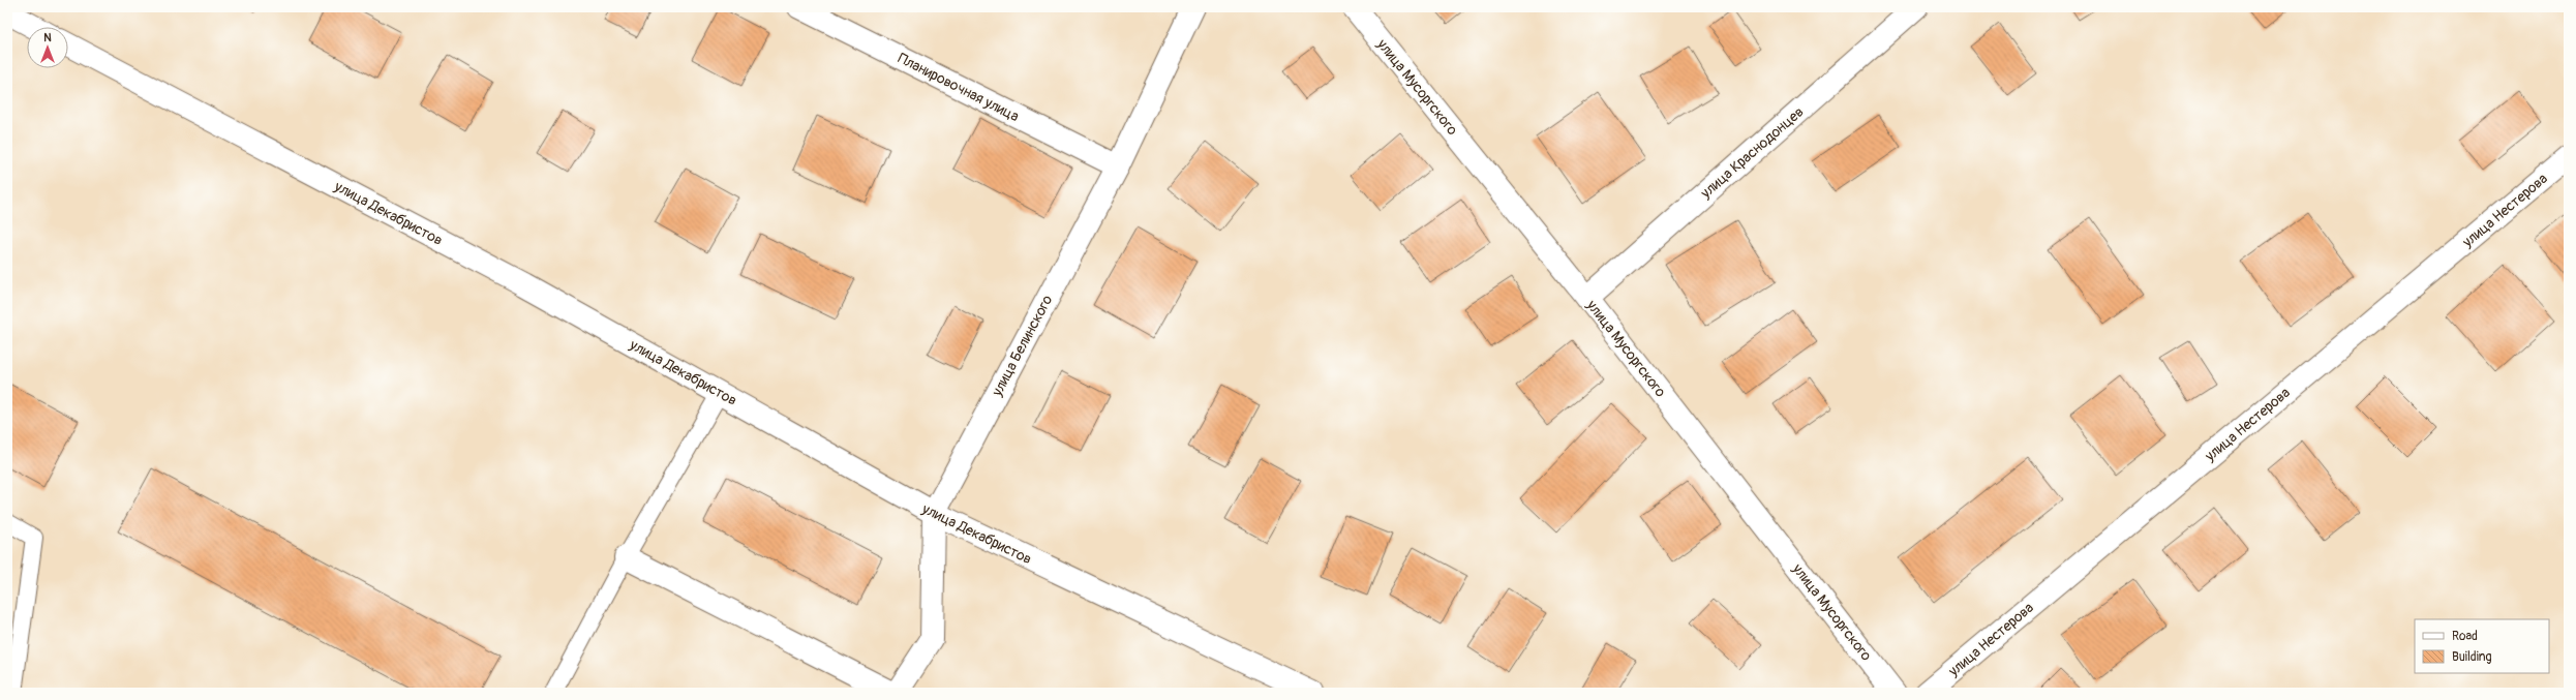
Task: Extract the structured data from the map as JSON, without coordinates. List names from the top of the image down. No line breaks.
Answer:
{"streets":{"street":["Планировочная улица","улица Мусоргского","улица Краснодонцев","улица Нестерова","улица Декабристов","улица Белинского"]},"crossings":[["Планировочная улица","улица Белинского"],["улица Мусоргского","улица Краснодонцев"],["улица Декабристов","улица Белинского"]],"legend":["Road","Building"],"north":"top"}
